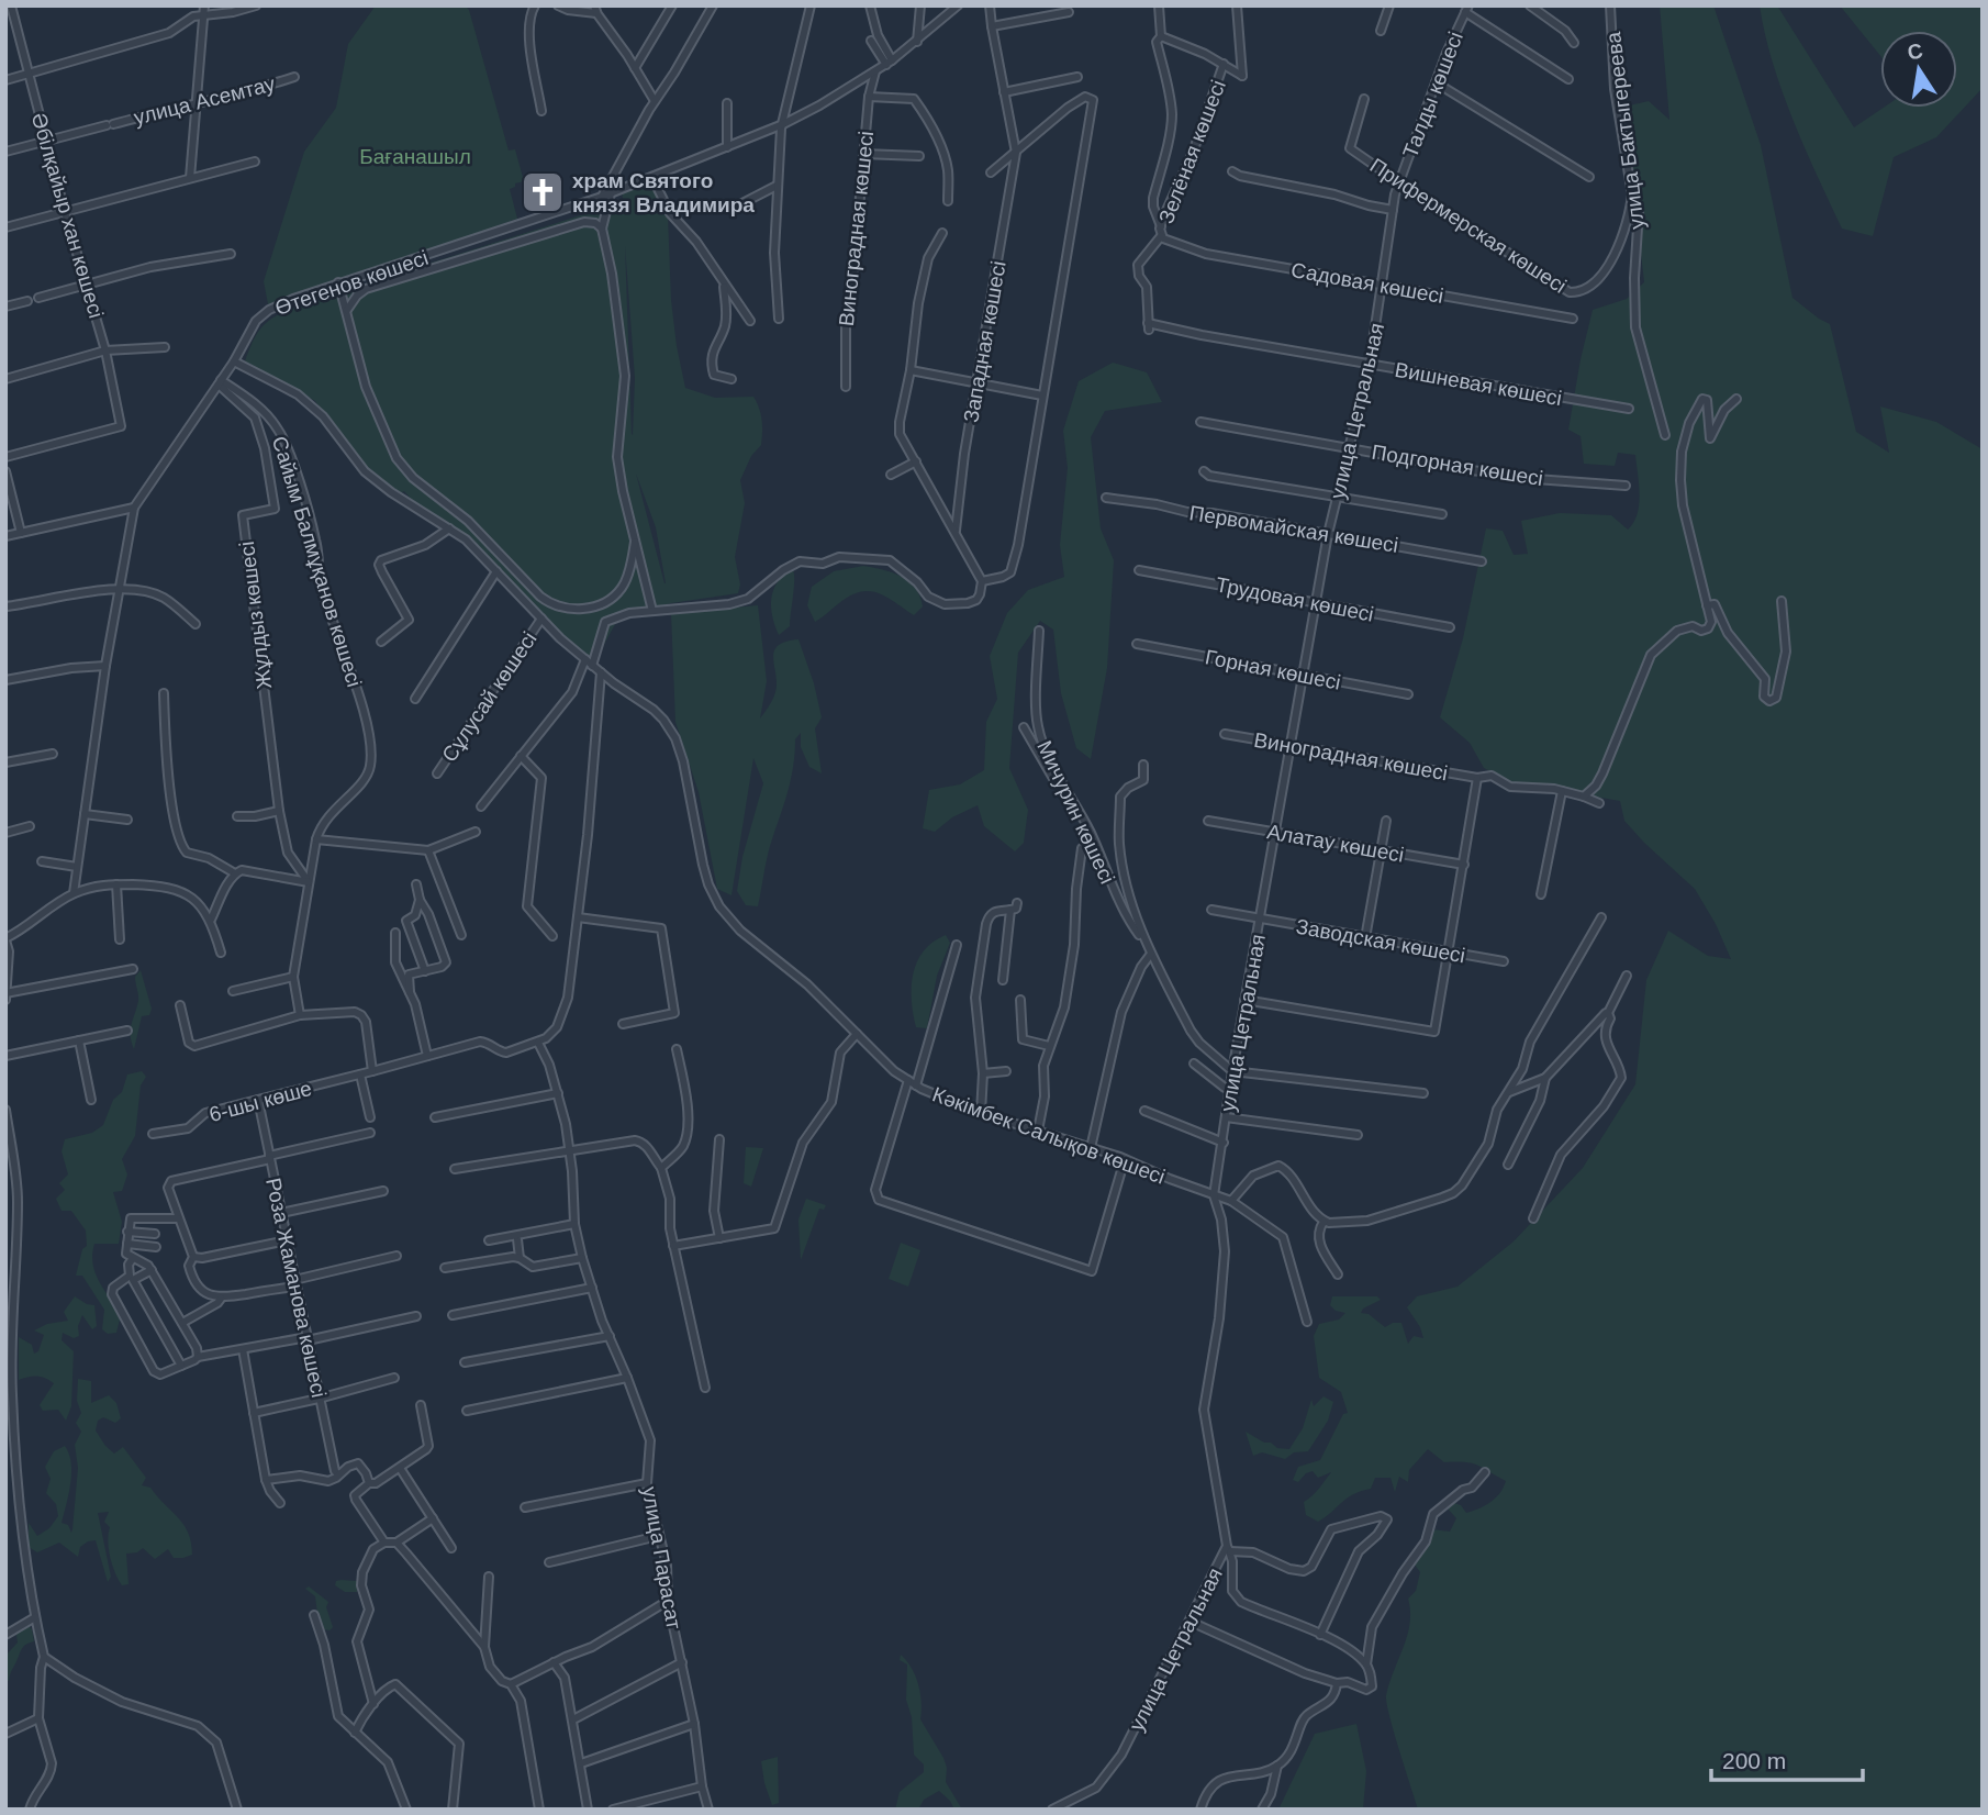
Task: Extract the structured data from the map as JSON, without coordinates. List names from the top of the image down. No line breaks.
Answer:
{"streets":{"street":["Талды көшесі","улица Асемтау","улица Бактыгереева","Зелёная көшесі","Әбілқайыр хан көшесі","Прифермерская көшесі","Виноградная көшесі","Өтегенов көшесі","Садовая көшесі","Западная көшесі","Вишневая көшесі","улица Цетральная","Подгорная көшесі","Первомайская көшесі","Сайым Балмұқанов көшесі","Трудовая көшесі","Жұлдыз көшесі","Горная көшесі","Сұлусай көшесі","Мичурин көшесі","Алатау көшесі","Заводская көшесі","6-шы көше","Кәкімбек Салықов көшесі","Роза Жаманова көшесі","улица Парасат"]},"crossings":[["Талды көшесі","Прифермерская көшесі"],["Талды көшесі","улица Цетральная"],["улица Асемтау","Әбілқайыр хан көшесі"],["улица Бактыгереева","Прифермерская көшесі"],["Зелёная көшесі","Садовая көшесі"],["Зелёная көшесі","Вишневая көшесі"],["Прифермерская көшесі","улица Цетральная"],["Виноградная көшесі","Өтегенов көшесі"],["Виноградная көшесі","улица Цетральная"],["Өтегенов көшесі","Сайым Балмұқанов көшесі"],["Өтегенов көшесі","Жұлдыз көшесі"],["Өтегенов көшесі","Кәкімбек Салықов көшесі"],["Садовая көшесі","Вишневая көшесі"],["Садовая көшесі","улица Цетральная"],["Вишневая көшесі","улица Цетральная"],["улица Цетральная","Подгорная көшесі"],["улица Цетральная","Первомайская көшесі"],["улица Цетральная","Трудовая көшесі"],["улица Цетральная","Горная көшесі"],["улица Цетральная","Алатау көшесі"],["улица Цетральная","Заводская көшесі"],["улица Цетральная","Кәкімбек Салықов көшесі"],["Сайым Балмұқанов көшесі","Жұлдыз көшесі"],["Сұлусай көшесі","Кәкімбек Салықов көшесі"],["6-шы көше","Роза Жаманова көшесі"],["6-шы көше","улица Парасат"]],"parks":["Бағанашыл"],"places":{"church":["храм Святого князя Владимира"]},"scale_bar":"200 m","north":"top"}
